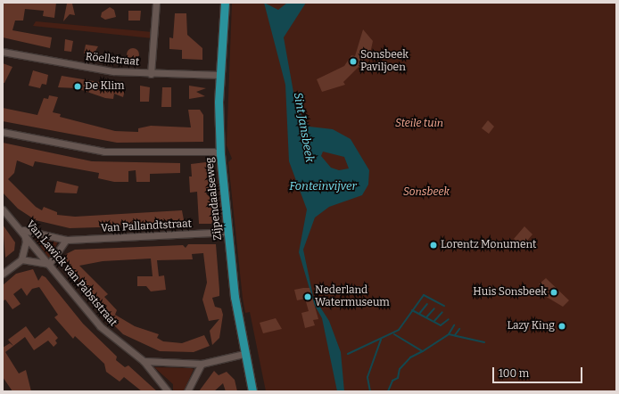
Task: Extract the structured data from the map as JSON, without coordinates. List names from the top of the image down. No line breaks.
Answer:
{"streets":{"main road":["Zijpendaalseweg"],"street":["Röellstraat","Van Pallandtstraat","Van Lawick van Pabststraat"]},"crossings":[["Röellstraat","Zijpendaalseweg"],["Zijpendaalseweg","Van Pallandtstraat"],["Van Pallandtstraat","Van Lawick van Pabststraat"]],"water":["Sint Jansbeek","Fonteinvijver"],"parks":["Steile tuin","Sonsbeek"],"places":["Sonsbeek Paviljoen","De Klim","Lorentz Monument","Huis Sonsbeek","Nederland Watermuseum","Lazy King"],"scale_bar":"100 m"}
